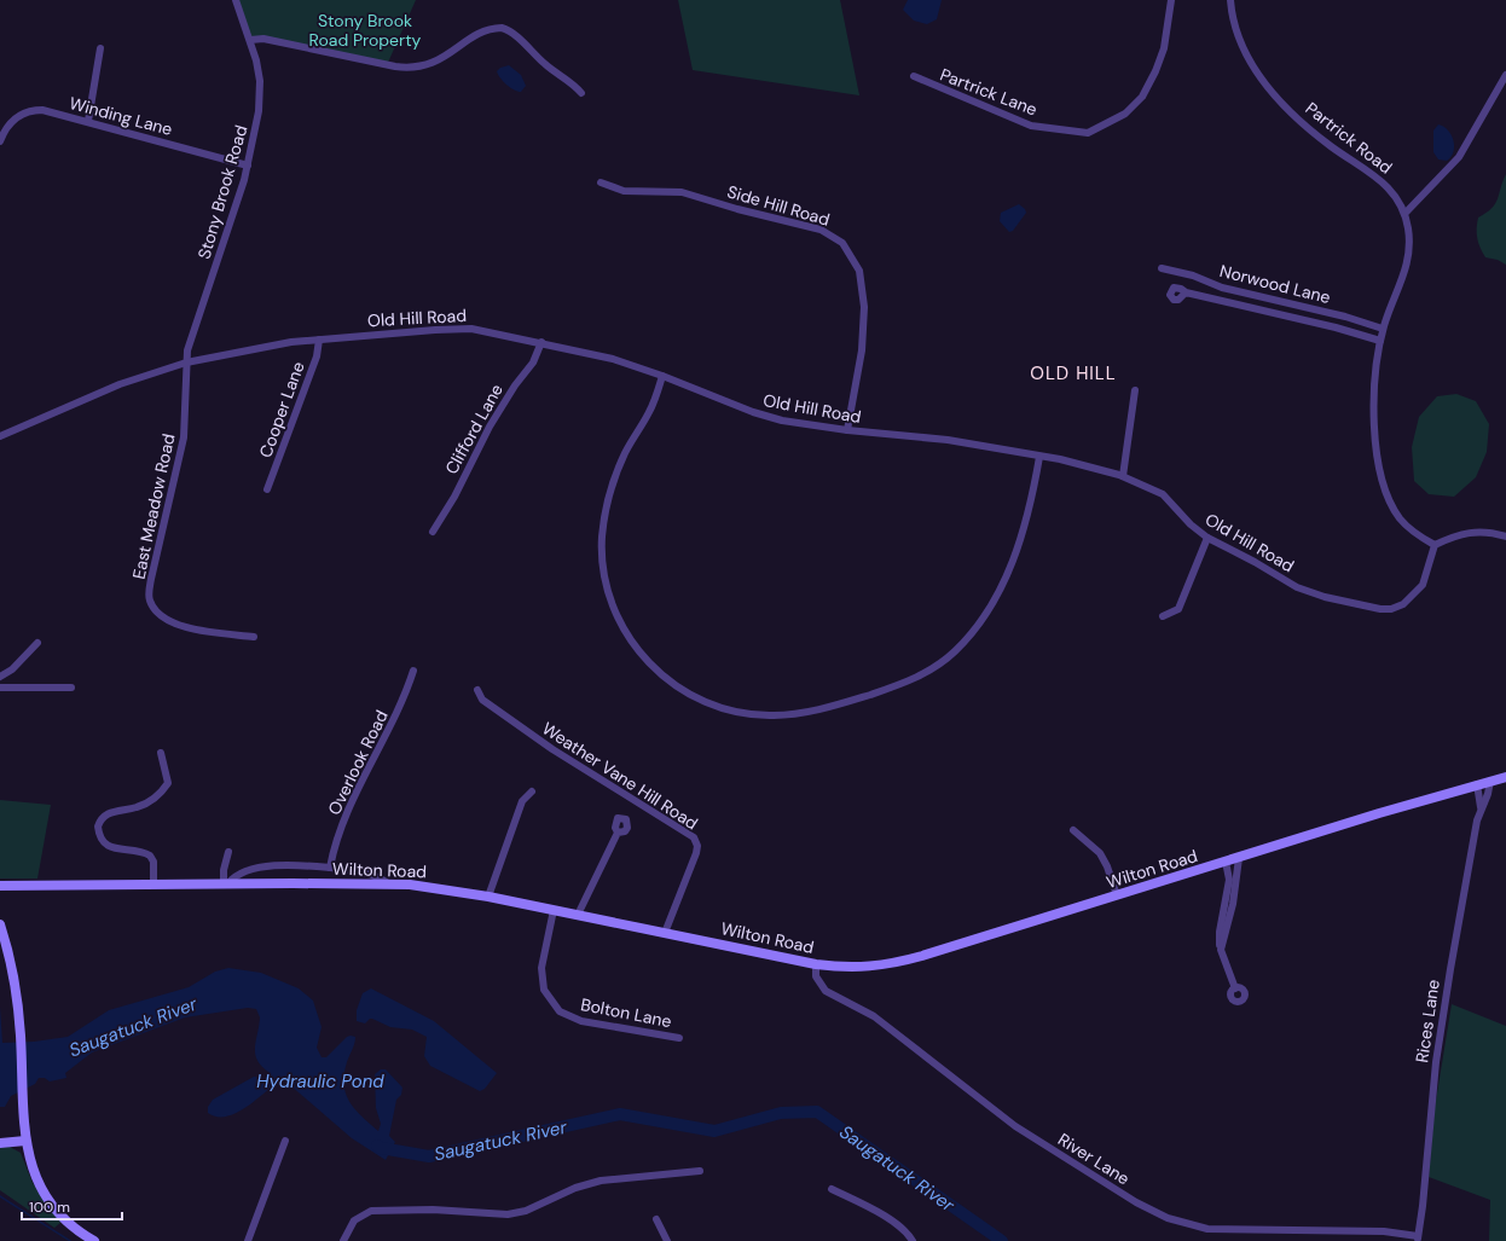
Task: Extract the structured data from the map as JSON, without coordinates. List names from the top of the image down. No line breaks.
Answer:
{"streets":{"main road":["Wilton Road"],"street":["Partrick Lane","Winding Lane","Partrick Road","Stony Brook Road","Side Hill Road","Norwood Lane","Old Hill Road","Cooper Lane","Clifford Lane","East Meadow Road","Overlook Road","Weather Vane Hill Road","Bolton Lane","Rices Lane","River Lane"]},"crossings":[["Winding Lane","Stony Brook Road"],["Partrick Road","Norwood Lane"],["Partrick Road","Old Hill Road"],["Stony Brook Road","Old Hill Road"],["Stony Brook Road","East Meadow Road"],["Side Hill Road","Old Hill Road"],["Old Hill Road","Cooper Lane"],["Old Hill Road","Clifford Lane"],["Old Hill Road","East Meadow Road"],["Weather Vane Hill Road","Wilton Road"],["Wilton Road","Bolton Lane"],["Wilton Road","Rices Lane"],["Wilton Road","River Lane"],["Rices Lane","River Lane"]],"districts":["OLD HILL"],"water":["Saugatuck River","Hydraulic Pond"],"parks":["Stony Brook Road Property"],"scale_bar":"100 m"}
